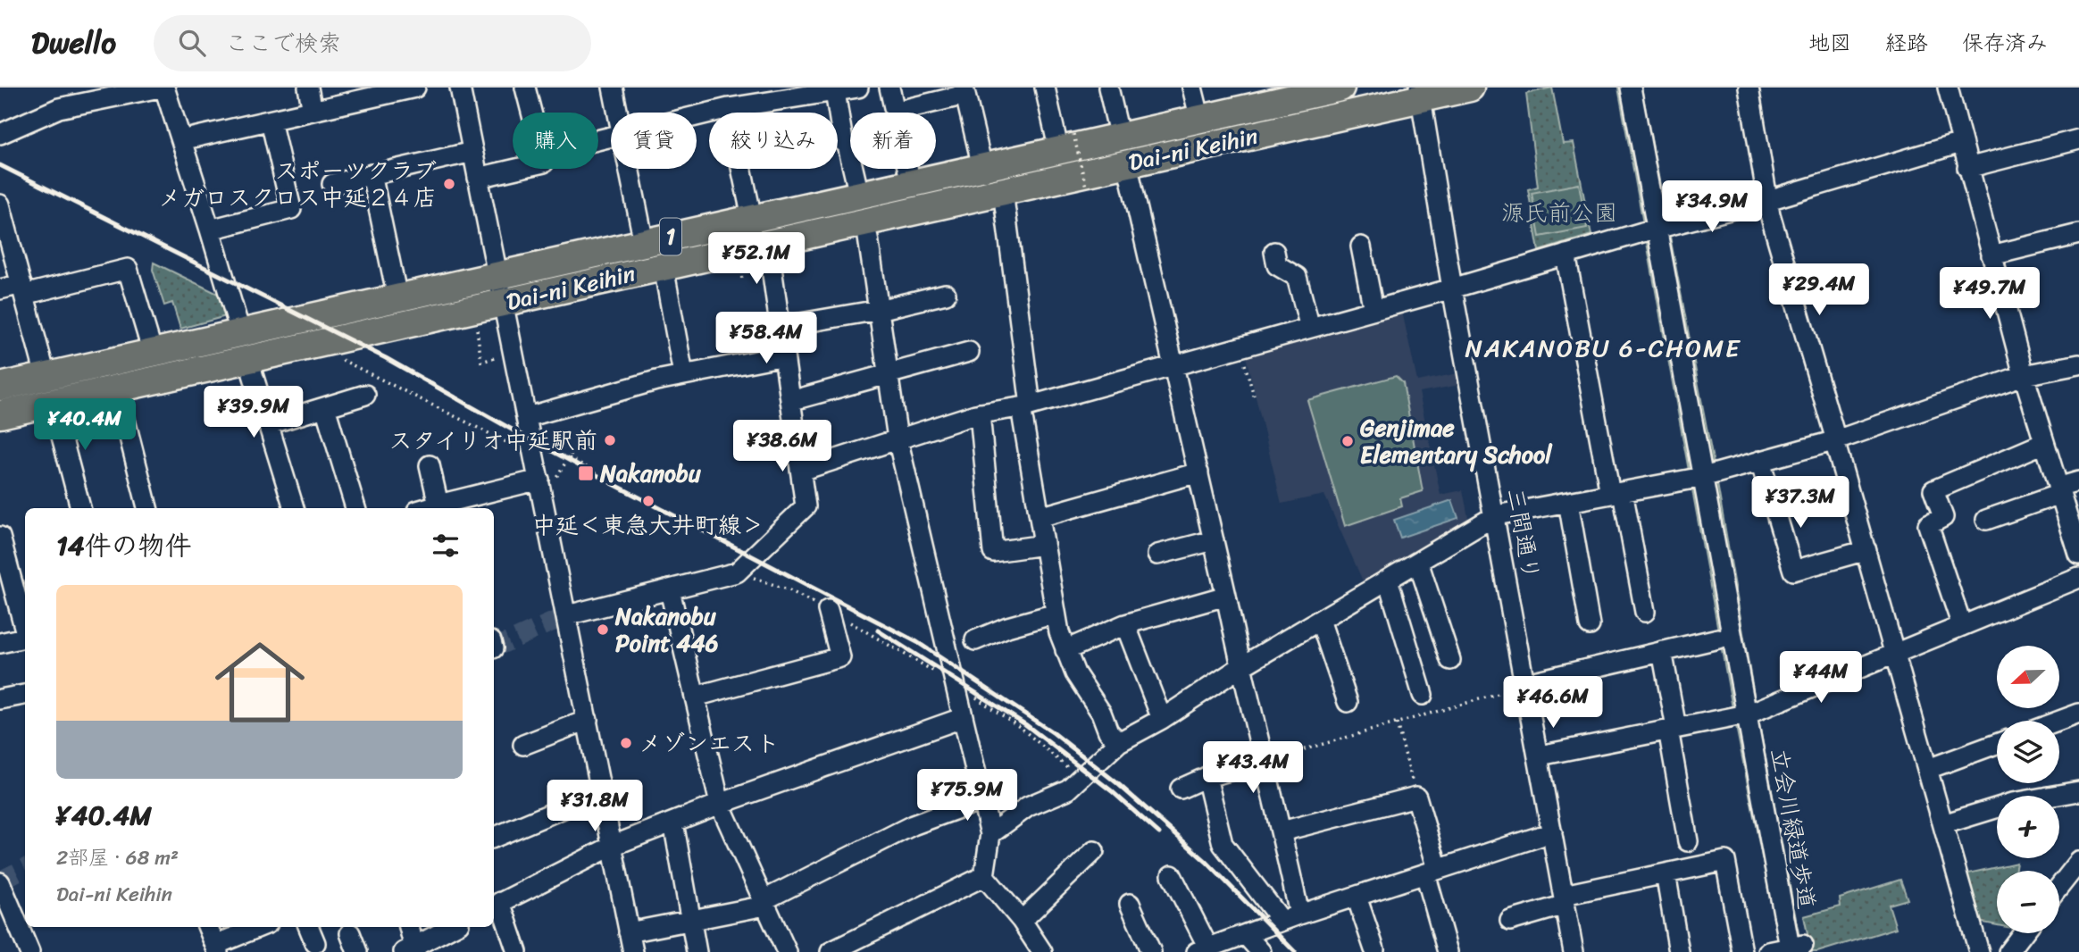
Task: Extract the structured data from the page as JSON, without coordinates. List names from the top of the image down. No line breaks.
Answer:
{"streets":{"highway":["Dai-ni Keihin","1"],"street":["三間通り","立会川緑道歩道"]},"crossings":[["Dai-ni Keihin","三間通り"]],"districts":["NAKANOBU 6-CHOME"],"parks":["源氏前公園"],"places":{"other":["スポーツクラブ メガロスクロス中延２４店","スタイリオ中延駅前","Genjimae Elementary School","中延＜東急大井町線＞","Nakanobu Point 446","メゾンエスト"],"transit":["Nakanobu"]},"north":"left","page":{"header":"Dwello","search":"ここで検索","nav":["地図","経路","保存済み"],"chip":["購入","賃貸","絞り込み","新着"],"price":["¥34.9M","¥52.1M","¥29.4M","¥49.7M","¥58.4M","¥39.9M","¥40.4M","¥38.6M","¥37.3M","¥44M","¥46.6M","¥43.4M","¥75.9M","¥31.8M"],"heading":"14件の物件","list":[{"name":"¥40.4M","note":"2部屋 · 68 m² · Dai-ni Keihin"}],"map_buttons":["+","−"]}}
